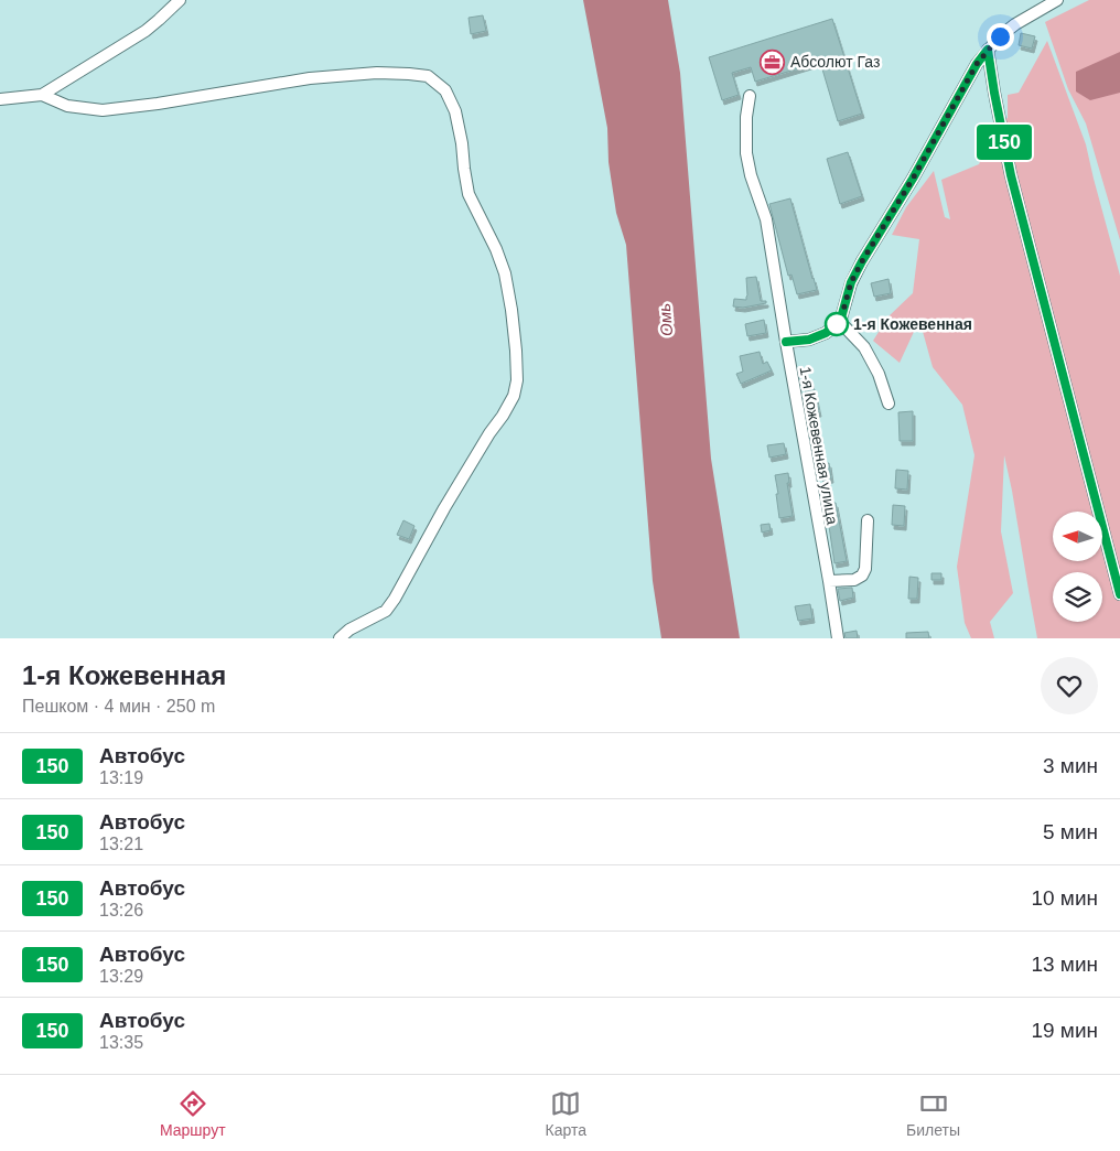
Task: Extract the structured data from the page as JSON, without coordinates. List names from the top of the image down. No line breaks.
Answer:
{"streets":{"street":["1-я Кожевенная улица"]},"water":["Омь"],"places":{"office":["Абсолют Газ"],"other":["1-я Кожевенная"]},"lines":["bus line 150"],"north":"left","page":{"on_map":"150","heading":["1-я Кожевенная","Пешком · 4 мин · 250 m"],"list":[{"mark":"150","name":"Автобус","note":"13:19","value":"3 мин"},{"mark":"150","name":"Автобус","note":"13:21","value":"5 мин"},{"mark":"150","name":"Автобус","note":"13:26","value":"10 мин"},{"mark":"150","name":"Автобус","note":"13:29","value":"13 мин"},{"mark":"150","name":"Автобус","note":"13:35","value":"19 мин"}],"tabs":["Маршрут","Карта","Билеты"]}}
